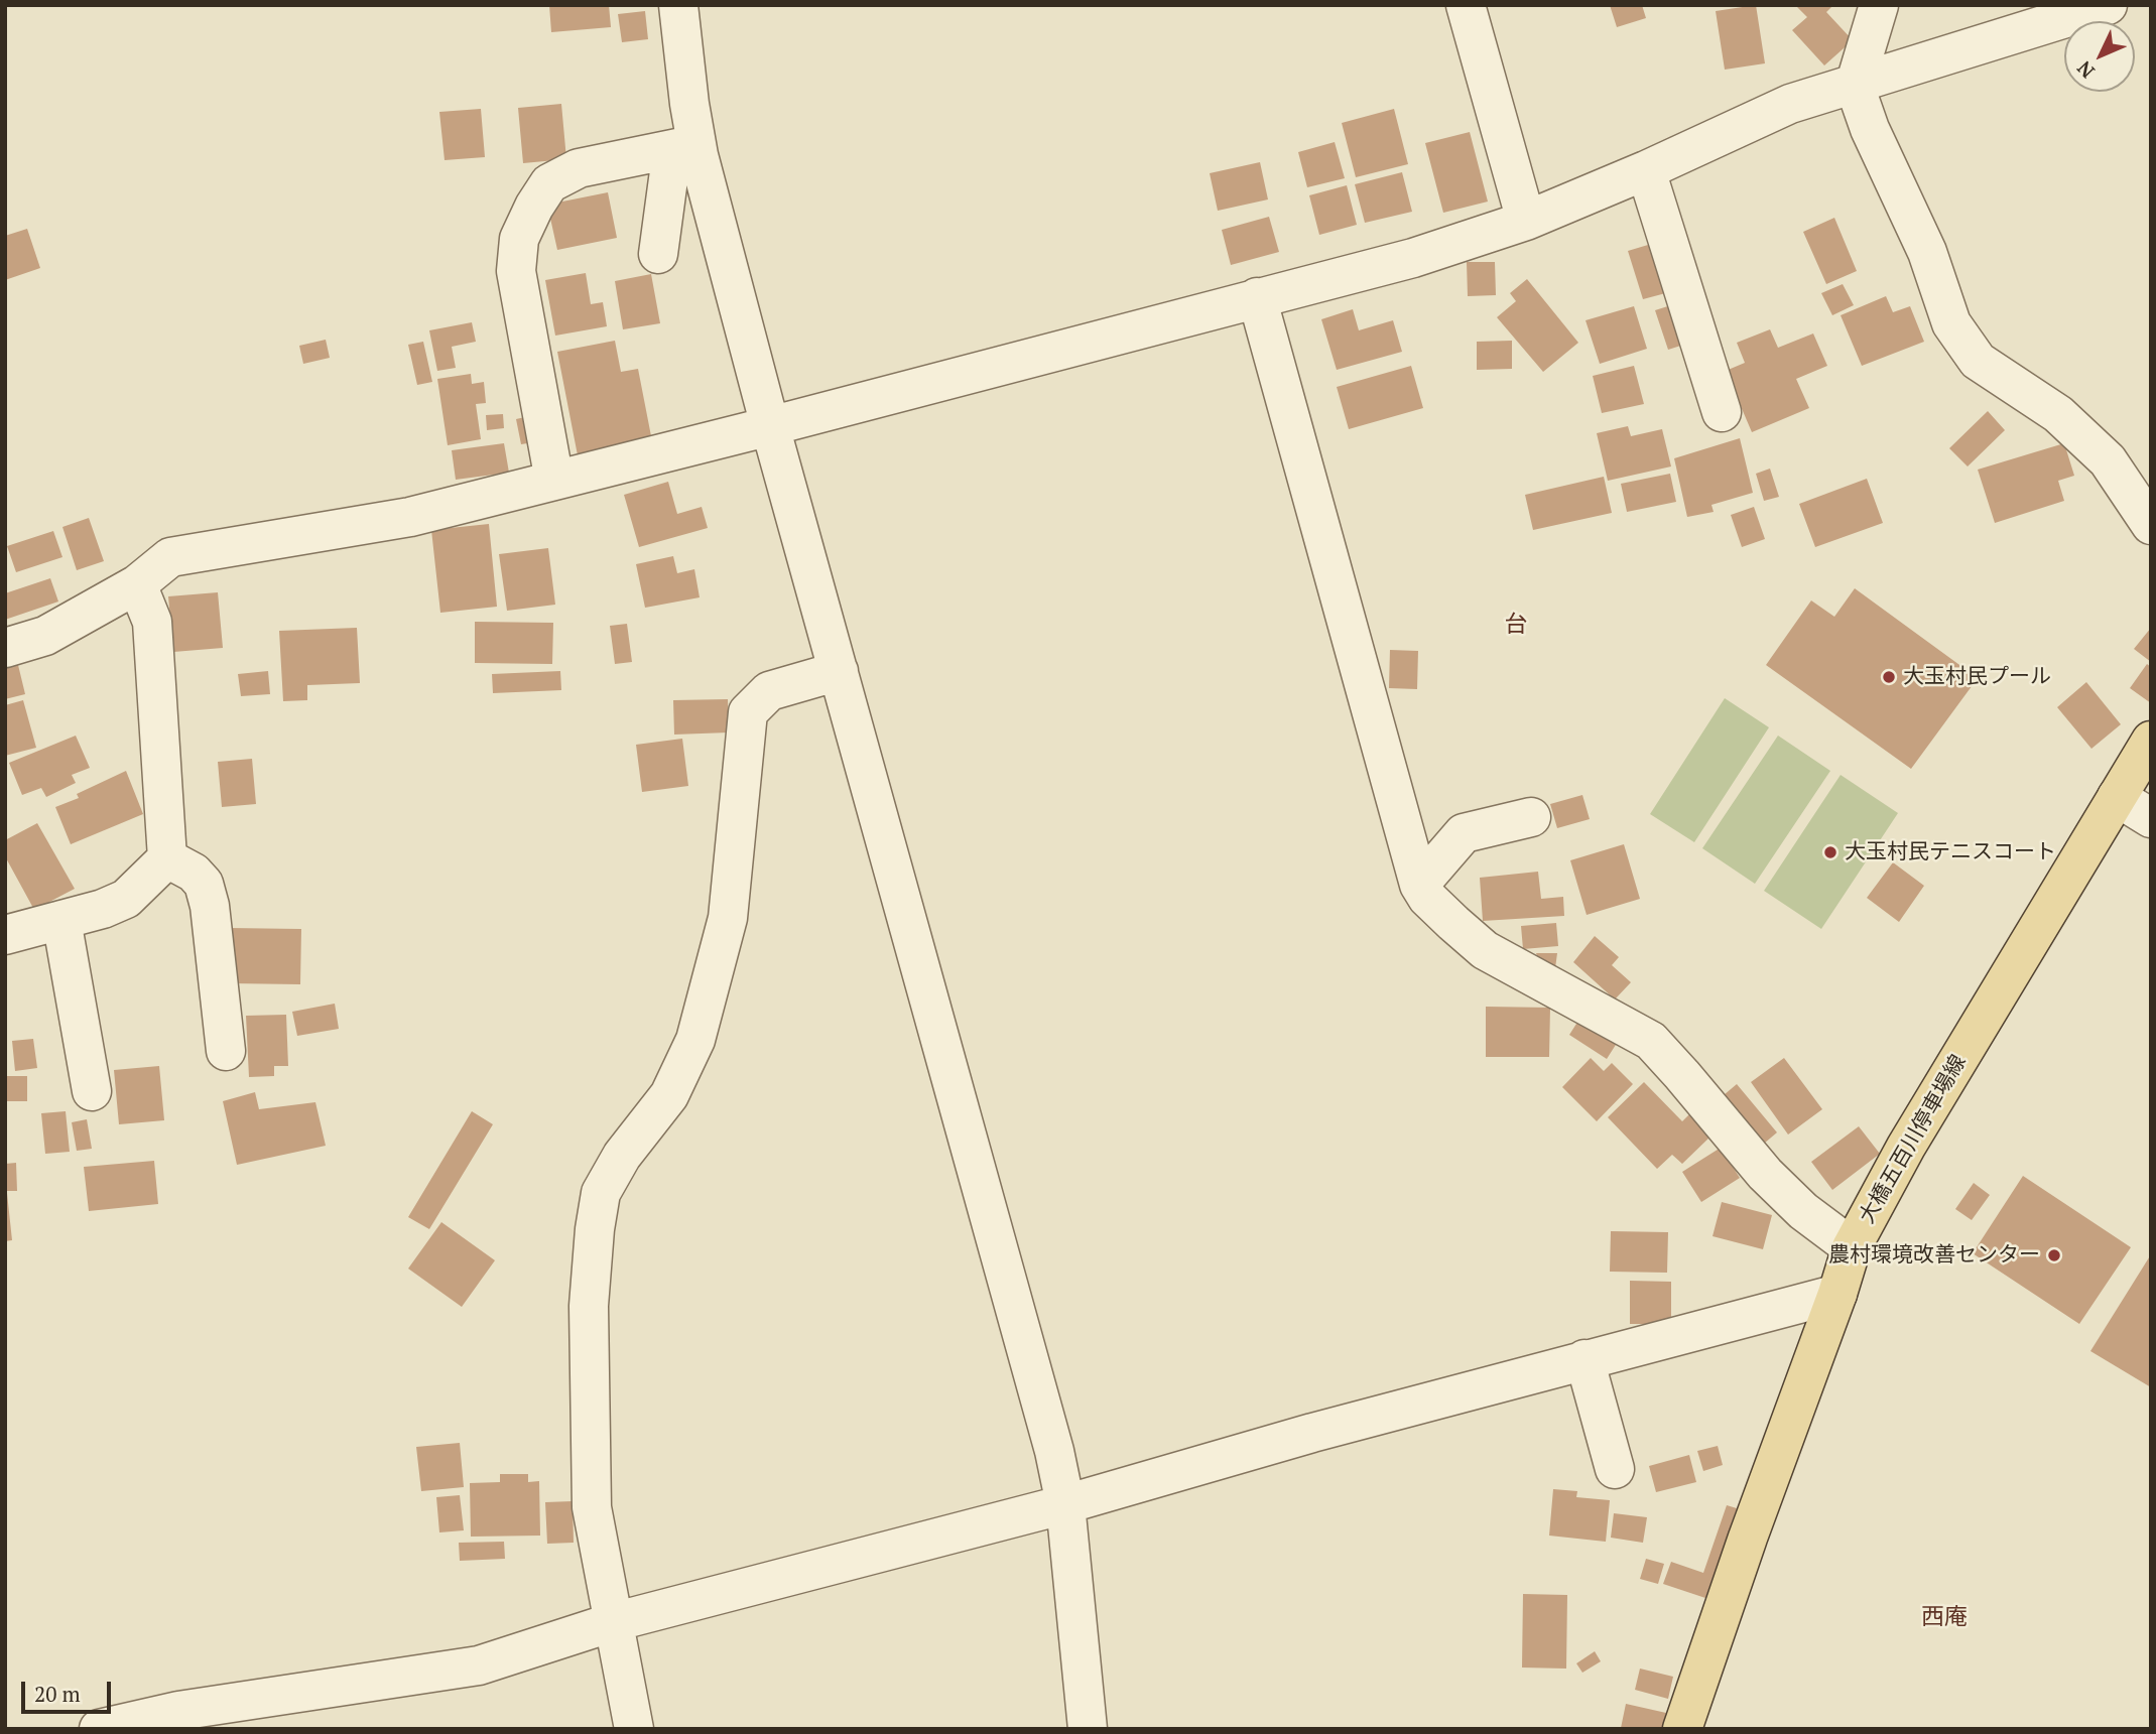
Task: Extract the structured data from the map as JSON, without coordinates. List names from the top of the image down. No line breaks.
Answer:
{"streets":{"main road":["大橋五百川停車場線"]},"districts":["台","西庵"],"places":["大玉村民プール","大玉村民テニスコート","農村環境改善センター"],"scale_bar":"20 m","north":"bottom left"}
